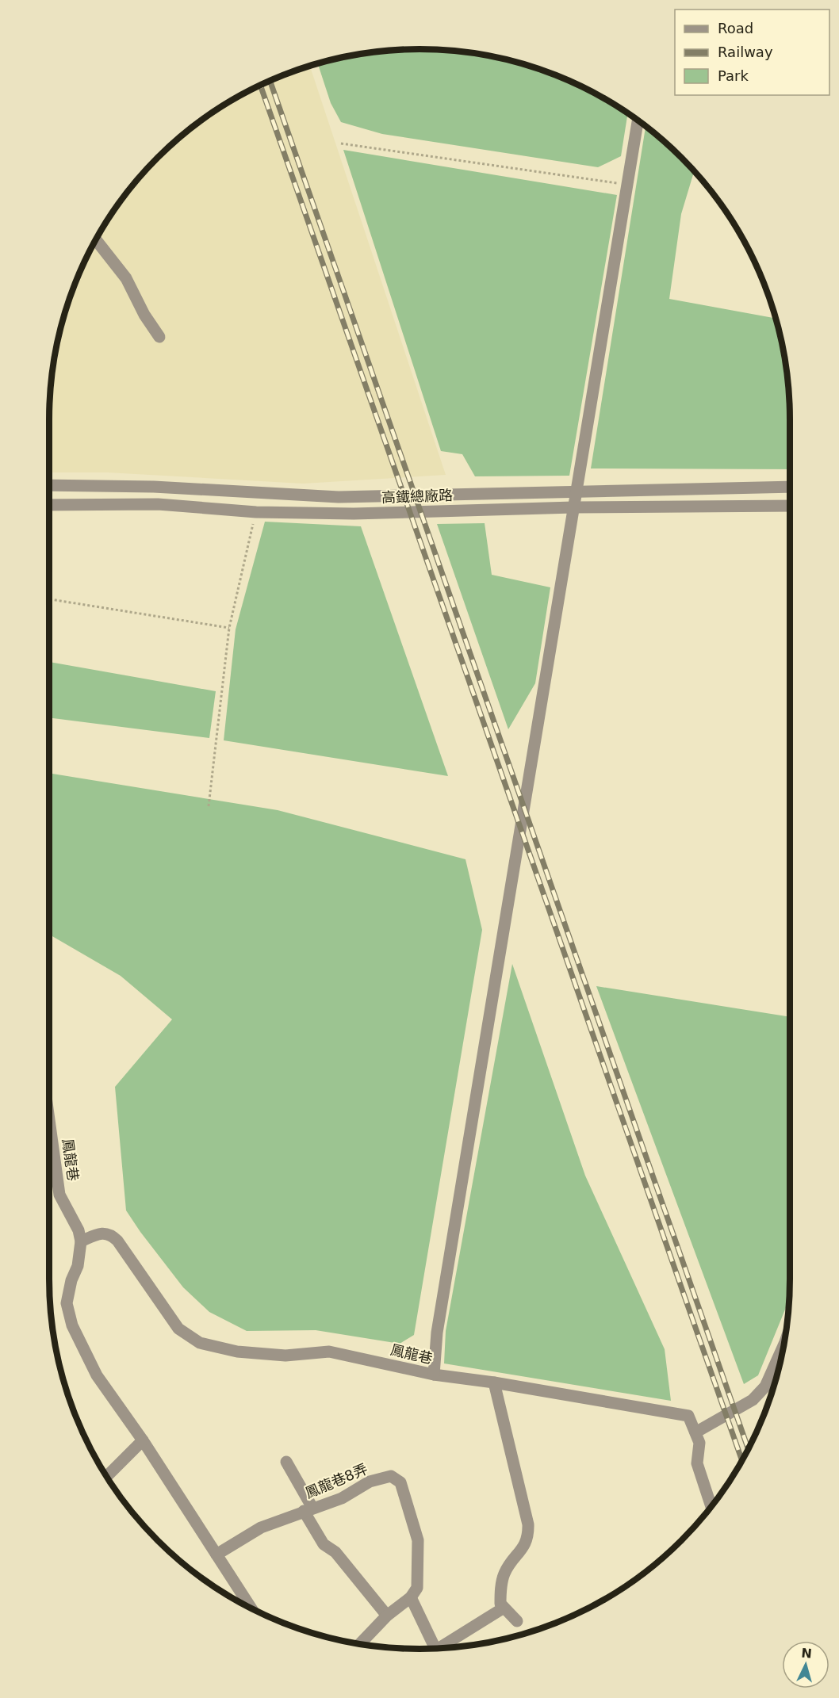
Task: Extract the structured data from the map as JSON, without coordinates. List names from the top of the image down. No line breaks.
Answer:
{"streets":{"street":["高鐵總廠路","鳳龍巷","鳳龍巷8弄"]},"crossings":[["鳳龍巷","鳳龍巷8弄"]],"legend":["Road","Railway","Park"],"north":"top"}
